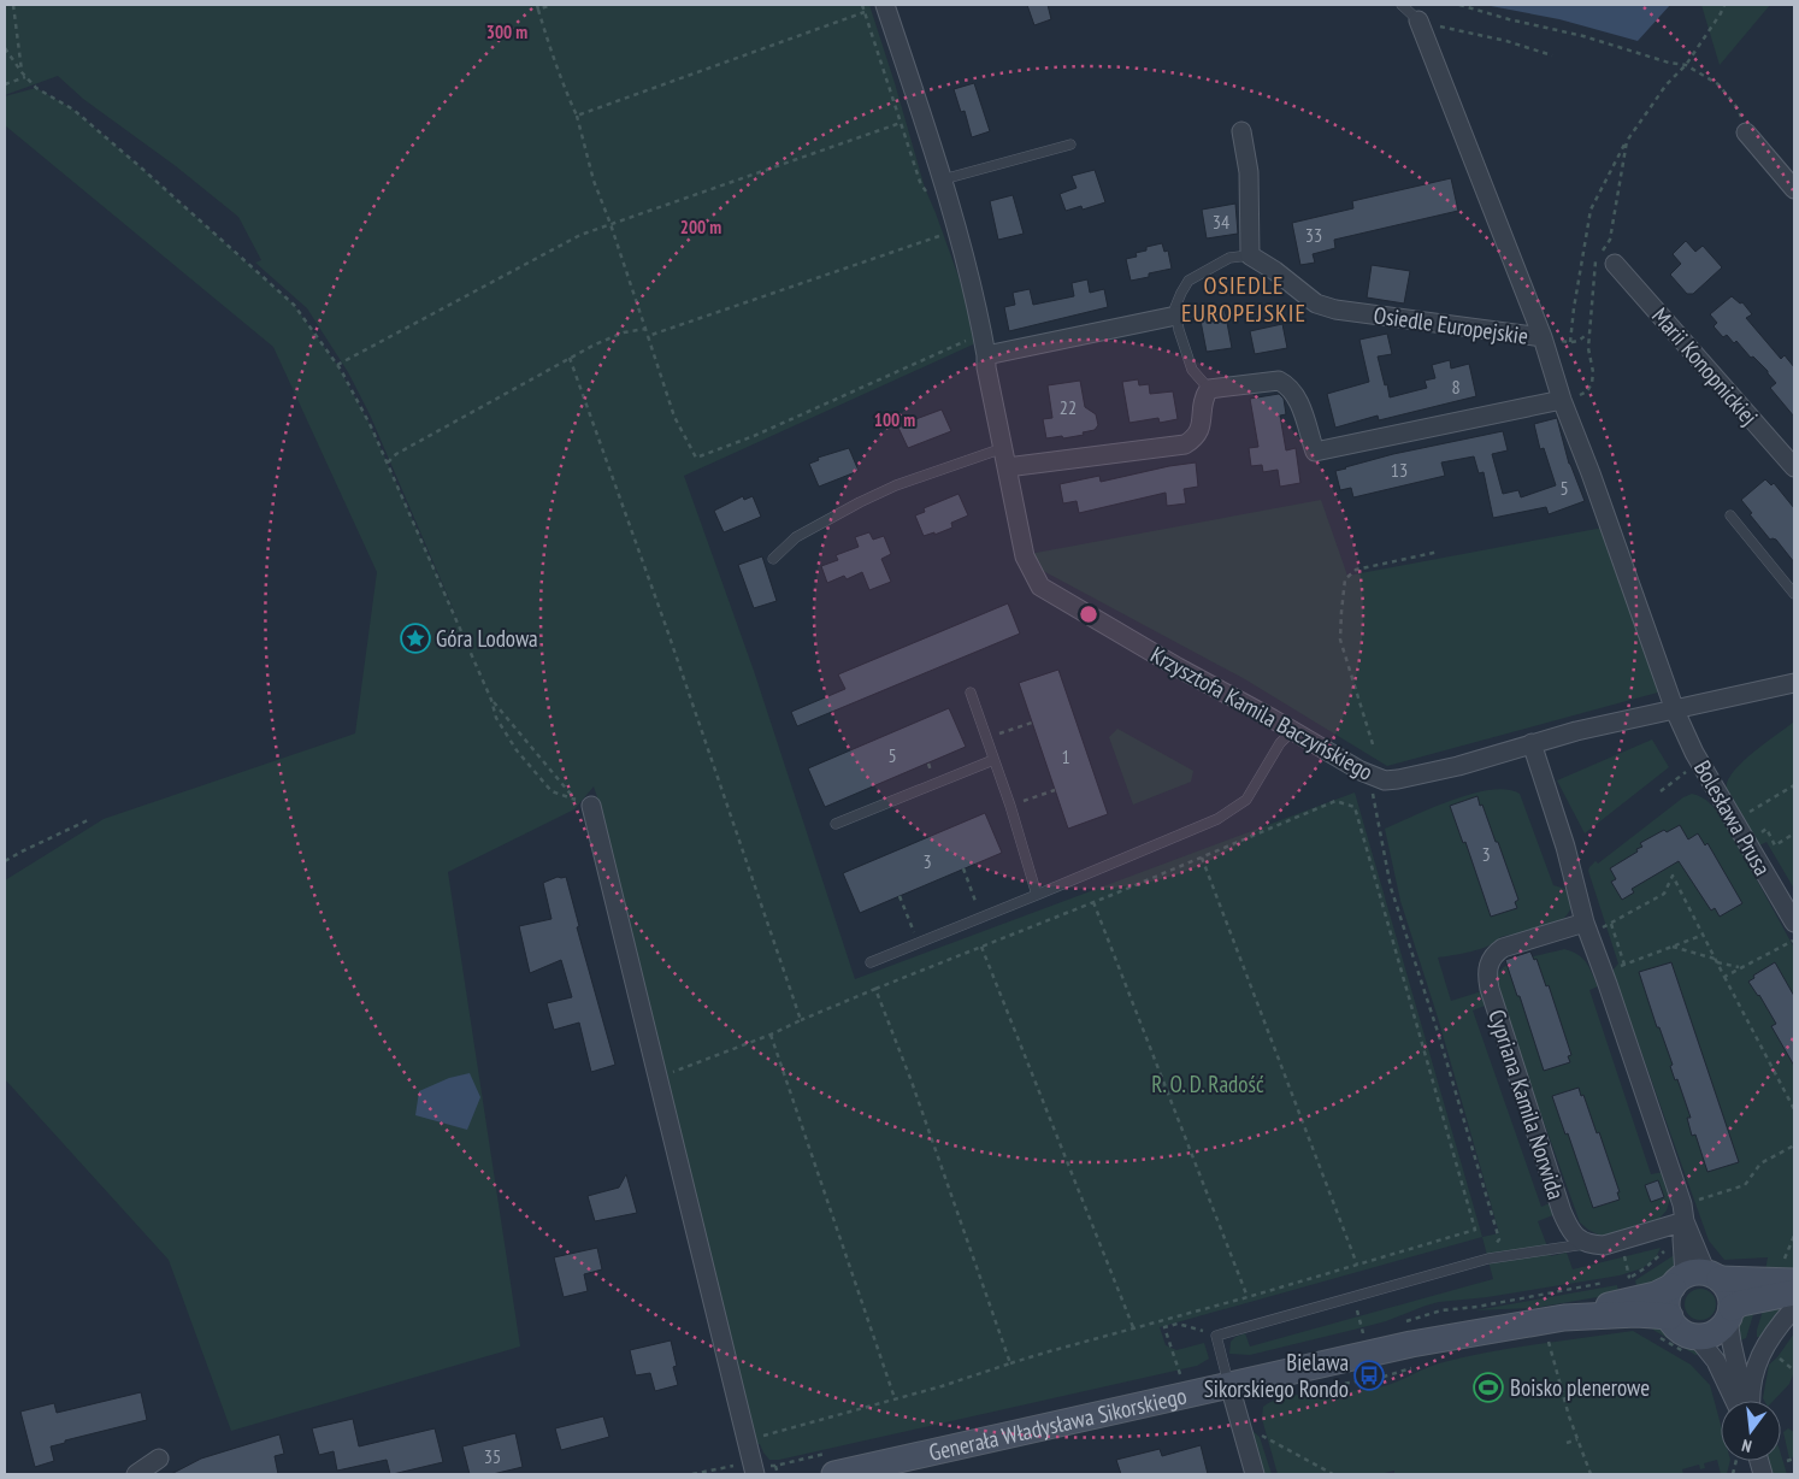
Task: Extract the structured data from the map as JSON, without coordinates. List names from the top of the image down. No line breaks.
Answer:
{"streets":{"main road":["Generała Władysława Sikorskiego"],"street":["Osiedle Europejskie","Marii Konopnickiej","Krzysztofa Kamila Baczyńskiego","Bolesława Prusa","Cypriana Kamila Norwida"]},"crossings":[["Osiedle Europejskie","Krzysztofa Kamila Baczyńskiego"],["Osiedle Europejskie","Bolesława Prusa"],["Krzysztofa Kamila Baczyńskiego","Bolesława Prusa"]],"districts":["OSIEDLE EUROPEJSKIE"],"parks":["R. O. D. Radość"],"places":{"place":["Góra Lodowa"],"bus stop":["Bielawa Sikorskiego Rondo"],"sports":["Boisko plenerowe"]},"house_numbers":["34","33","8","22","13","5","5","1","3","3","35"],"north":"bottom","rings":["300 m","200 m","100 m"]}
